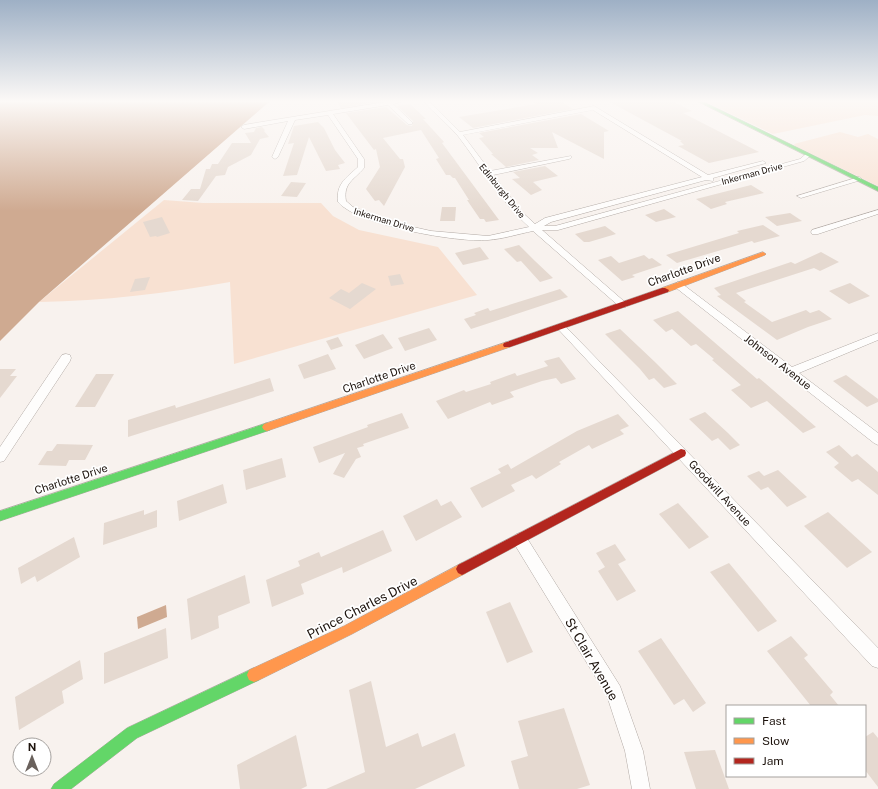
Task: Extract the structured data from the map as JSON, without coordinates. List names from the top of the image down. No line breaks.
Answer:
{"streets":{"street":["Inkerman Drive","Edinburgh Drive","Charlotte Drive","Johnson Avenue","Goodwill Avenue","Prince Charles Drive","St Clair Avenue"]},"crossings":[["Inkerman Drive","Edinburgh Drive"],["Edinburgh Drive","Charlotte Drive"],["Charlotte Drive","Johnson Avenue"],["Charlotte Drive","Goodwill Avenue"],["Goodwill Avenue","Prince Charles Drive"],["Prince Charles Drive","St Clair Avenue"]],"legend":["Fast","Slow","Jam"],"north":"top"}
